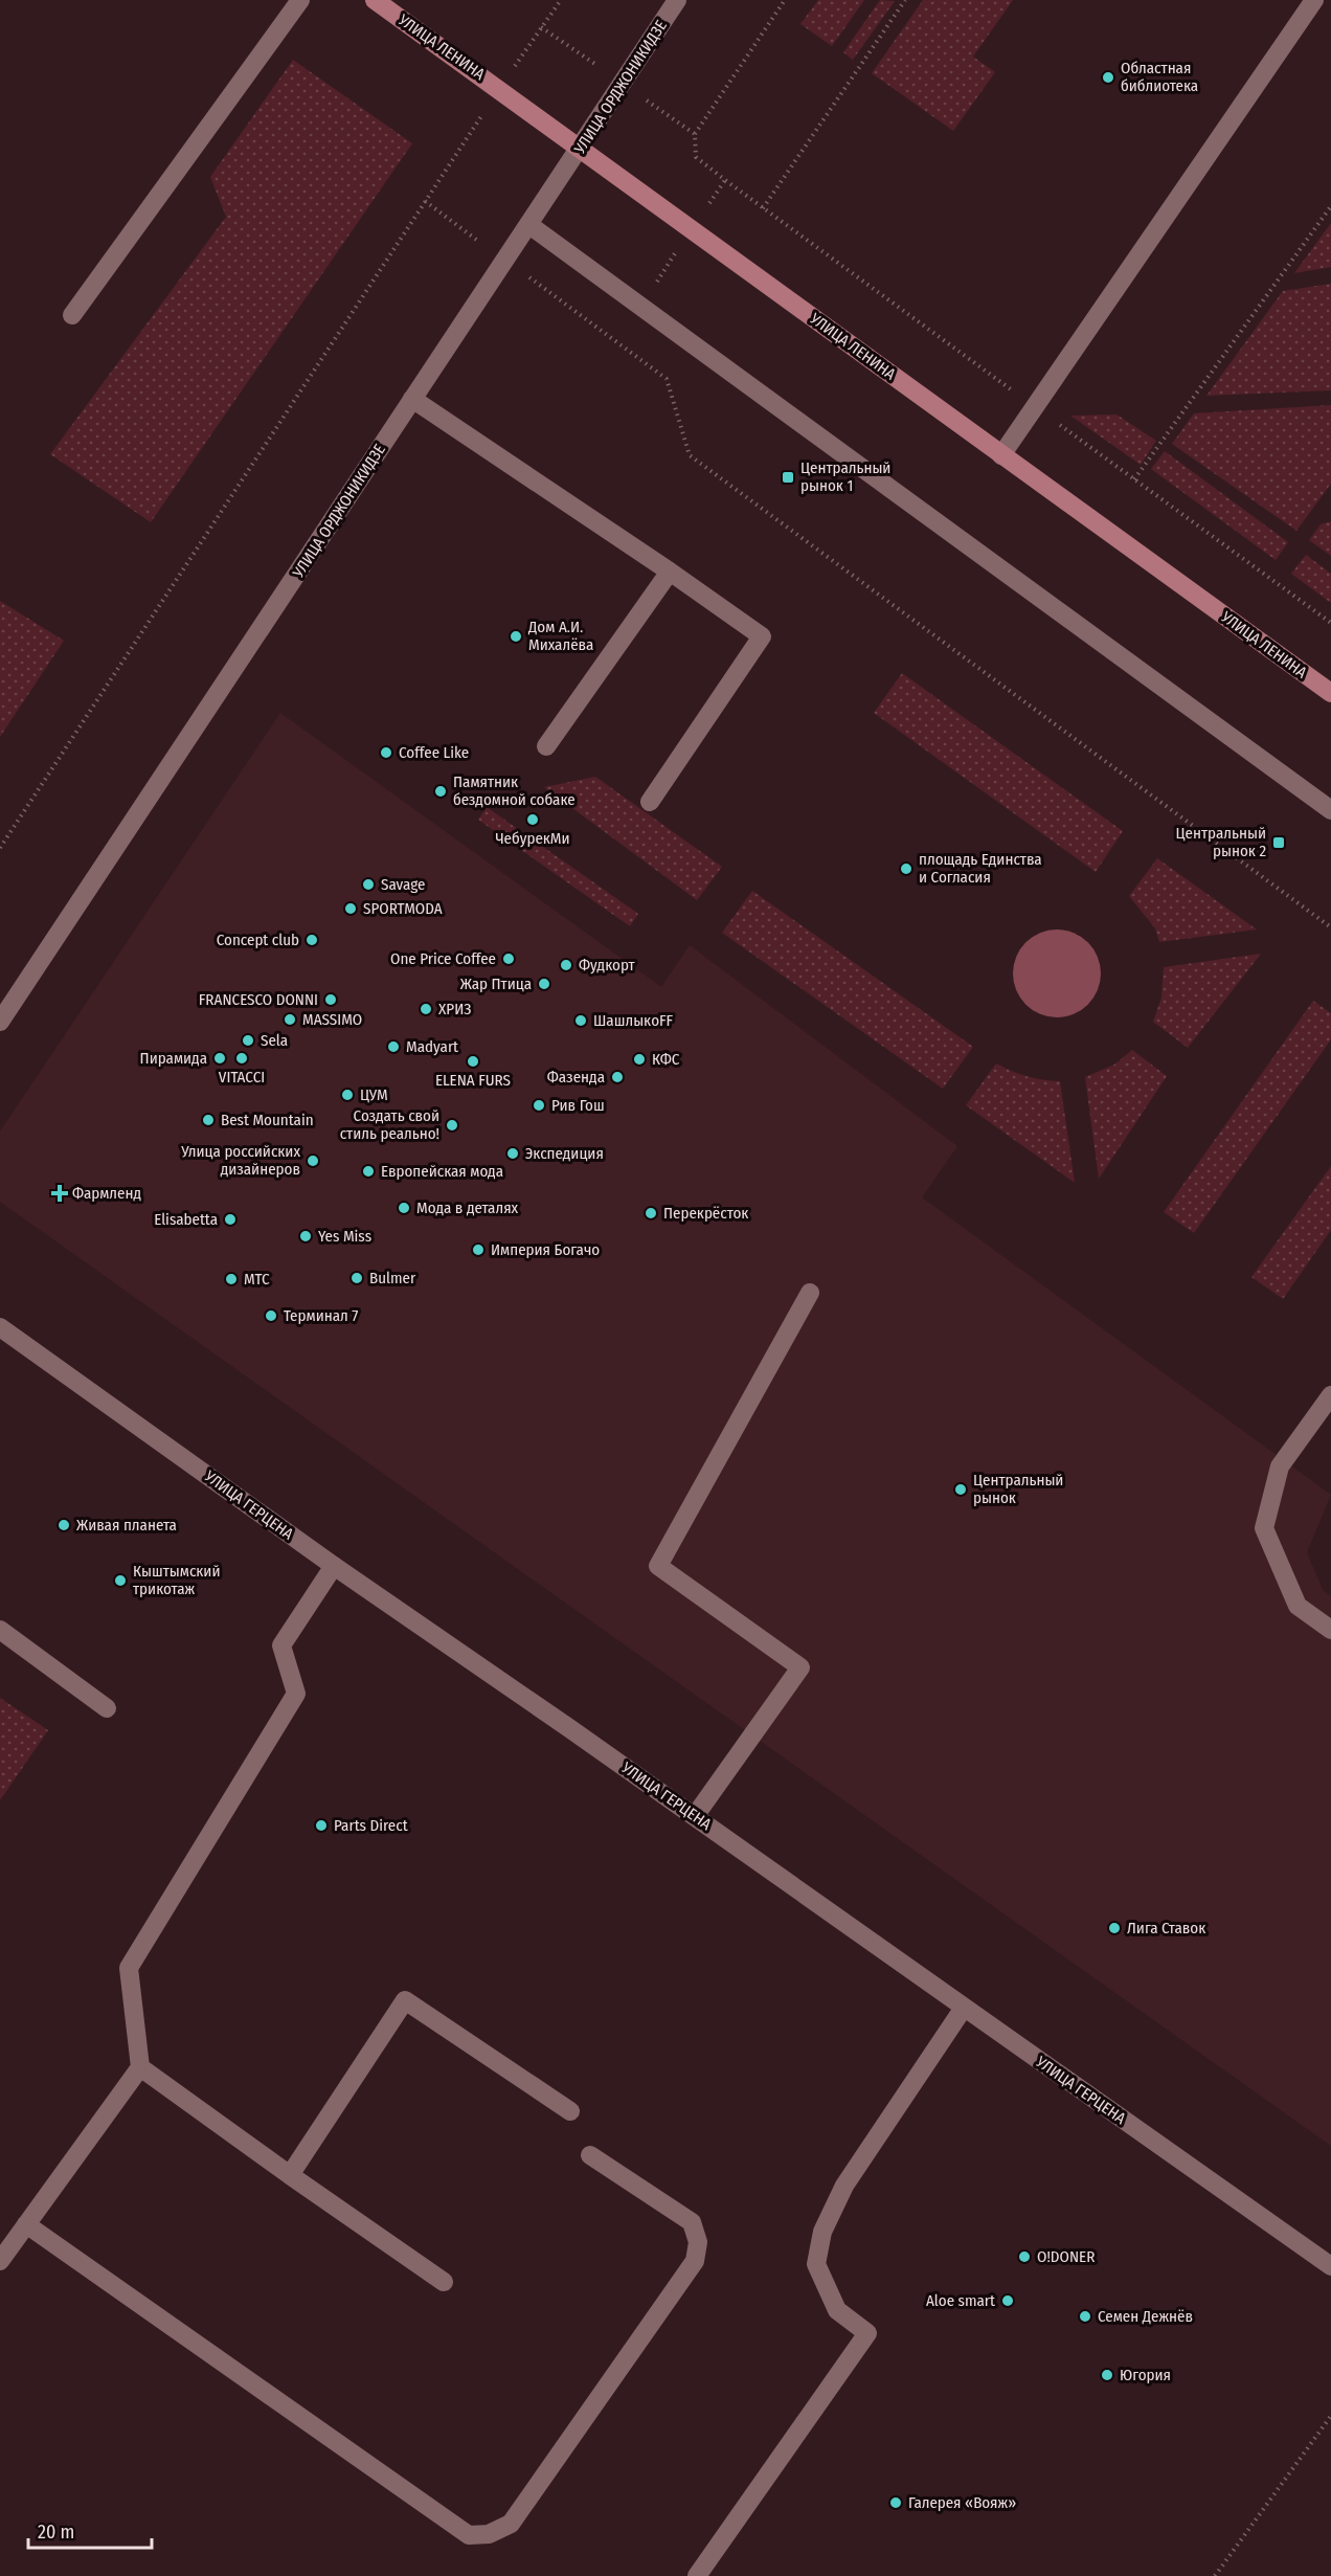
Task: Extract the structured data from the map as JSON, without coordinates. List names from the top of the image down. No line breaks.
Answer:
{"streets":{"main road":["УЛИЦА ЛЕНИНА"],"street":["УЛИЦА ОРДЖОНИКИДЗЕ","УЛИЦА ГЕРЦЕНА"]},"crossings":[["УЛИЦА ЛЕНИНА","УЛИЦА ОРДЖОНИКИДЗЕ"]],"places":{"other":["Областная библиотека","Дом А.И. Михалёва","Coffee Like","Памятник бездомной собаке","ЧебурекМи","площадь Единства и Согласия","Savage","SPORTMODA","Concept club","One Price Coffee","Фудкорт","Жар Птица","FRANCESCO DONNI","ХРИЗ","MASSIMO","ШашлыкoFF","Sela","Madyart","Пирамида","VITACCI","КФС","ELENA FURS","Фазенда","ЦУМ","Рив Гош","Best Mountain","Создать свой стиль реально!","Экспедиция","Улица российских дизайнеров","Европейская мода","Мода в деталях","Перекрёсток","Elisabetta","Yes Miss","Империя Богачо","Bulmer","МТС","Терминал 7","Центральный рынок","Живая планета","Кыштымский трикотаж","Parts Direct","Лига Ставок","O!DONER","Aloe smart","Семен Дежнёв","Югория","Галерея «Вояж»"],"transit":["Центральный рынок 1","Центральный рынок 2"],"health":["Фармленд"]},"scale_bar":"20 m"}
